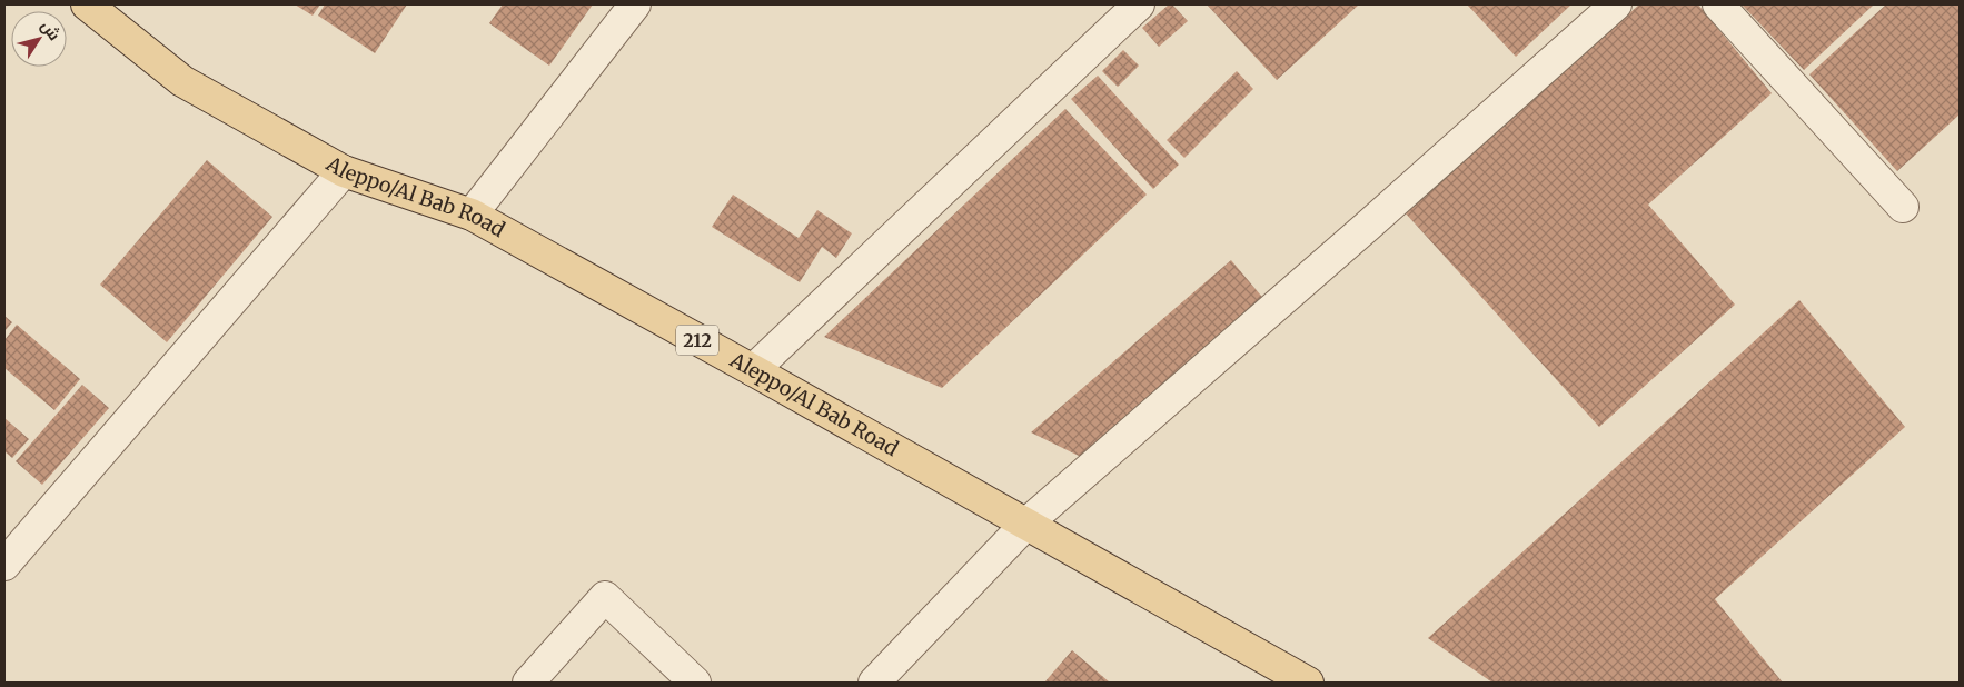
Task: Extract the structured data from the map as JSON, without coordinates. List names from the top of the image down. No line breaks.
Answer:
{"streets":{"main road":["Aleppo/Al Bab Road","212"]},"north":"top right"}
